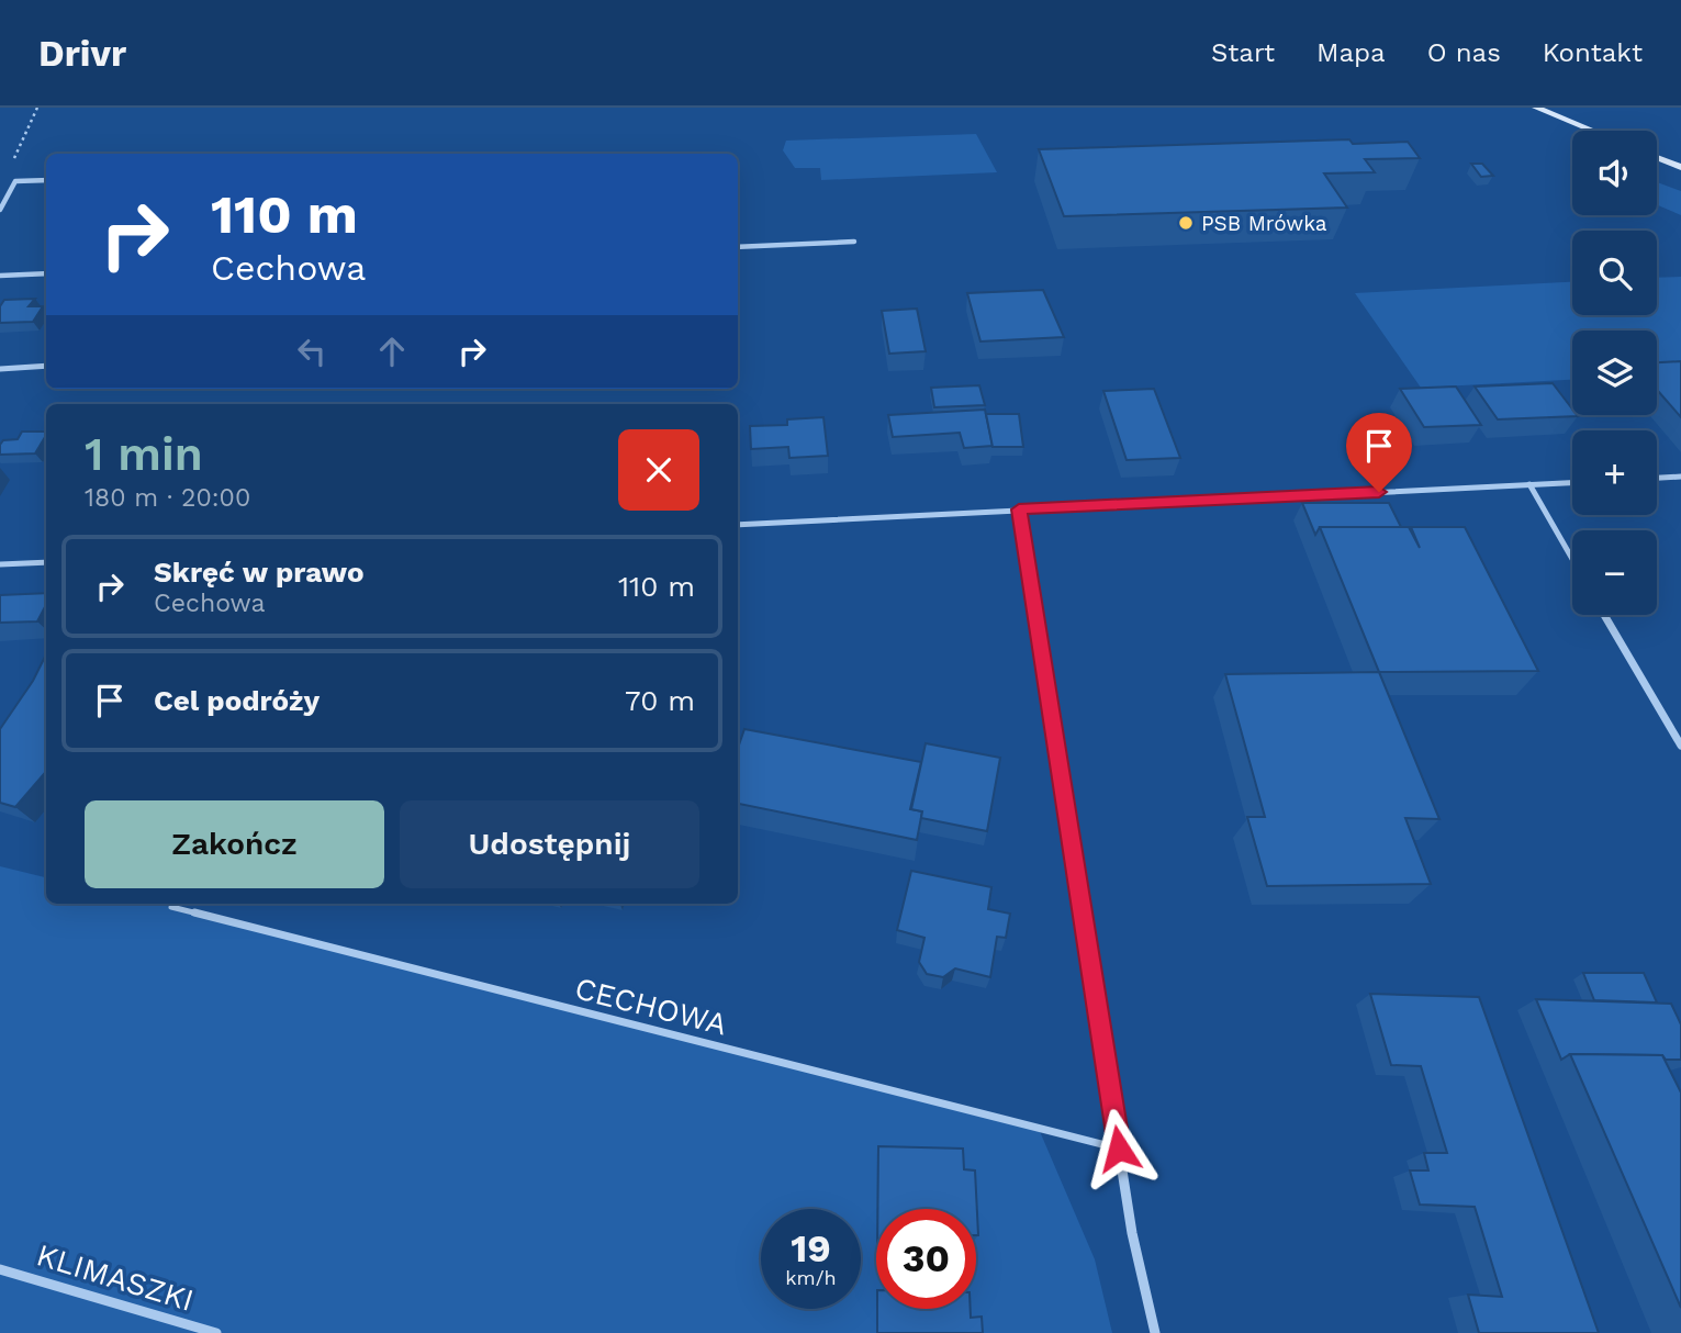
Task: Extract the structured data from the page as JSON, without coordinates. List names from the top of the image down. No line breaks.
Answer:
{"streets":{"street":["KLIMASZKI"],"lane":["CECHOWA"]},"places":["PSB Mrówka"],"page":{"header":"Drivr","nav":["Start","Mapa","O nas","Kontakt"],"map_buttons":["+","−"],"turn":["110 m","Cechowa"],"heading":["1 min","180 m · 20:00"],"list":[{"name":"Skręć w prawo","note":"Cechowa","value":"110 m"},{"name":"Cel podróży","value":"70 m"}],"buttons":["Zakończ","Udostępnij"],"speed":"19 km/h","limit":"30"}}
